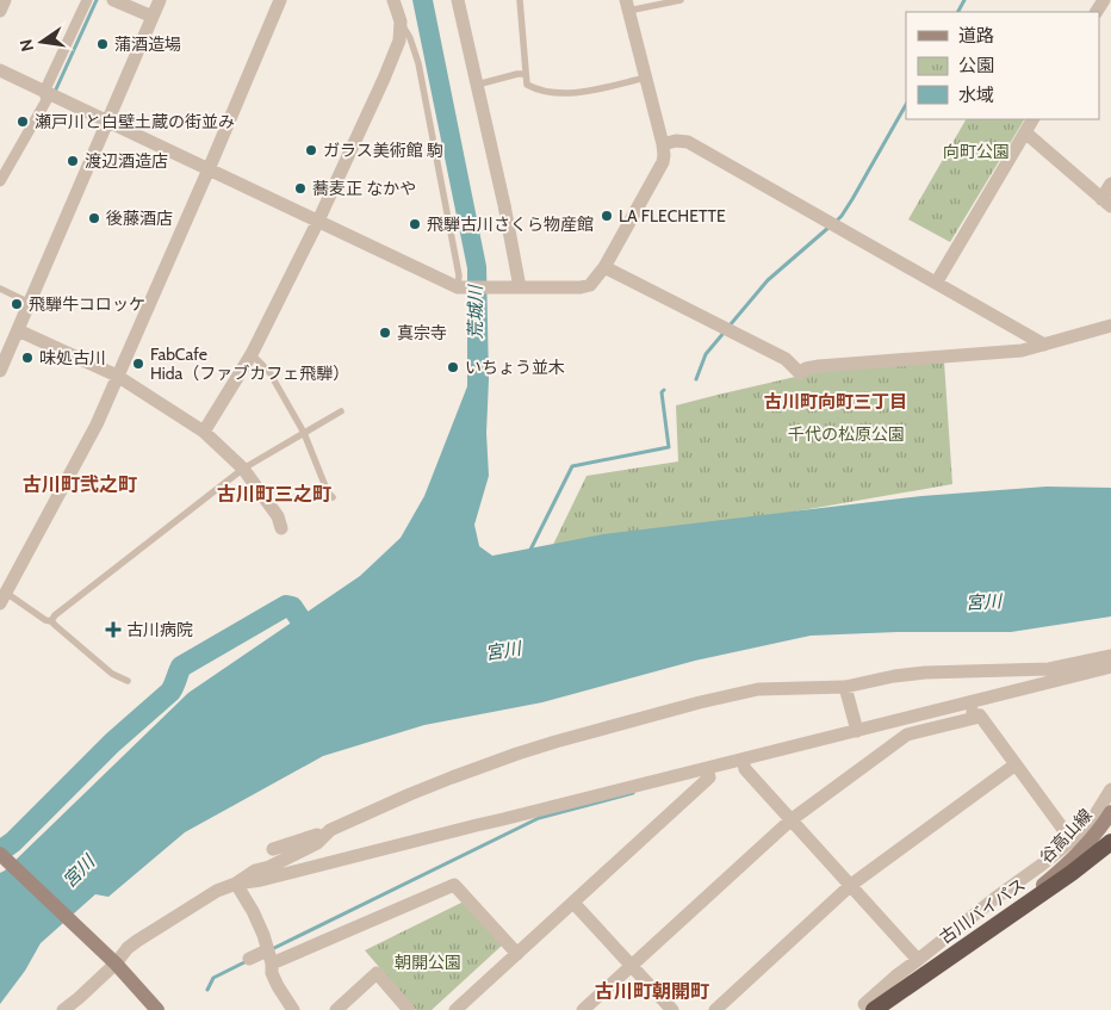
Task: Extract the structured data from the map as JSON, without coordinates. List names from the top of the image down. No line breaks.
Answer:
{"streets":{"highway":["古川バイパス"],"main road":["谷高山線"]},"crossings":[["谷高山線","古川バイパス"]],"districts":["古川町向町三丁目","古川町弐之町","古川町三之町","古川町朝開町"],"water":["荒城川","宮川"],"parks":["向町公園","千代の松原公園","朝開公園"],"places":{"other":["蒲酒造場","瀬戸川と白壁土蔵の街並み","ガラス美術館 駒","渡辺酒造店","蕎麦正 なかや","LA FLECHETTE","後藤酒店","飛騨古川さくら物産館","飛騨牛コロッケ","真宗寺","味処古川","FabCafe Hida（ファブカフェ飛騨）","いちょう並木"],"health":["古川病院"]},"legend":["道路","公園","水域"],"north":"left"}
